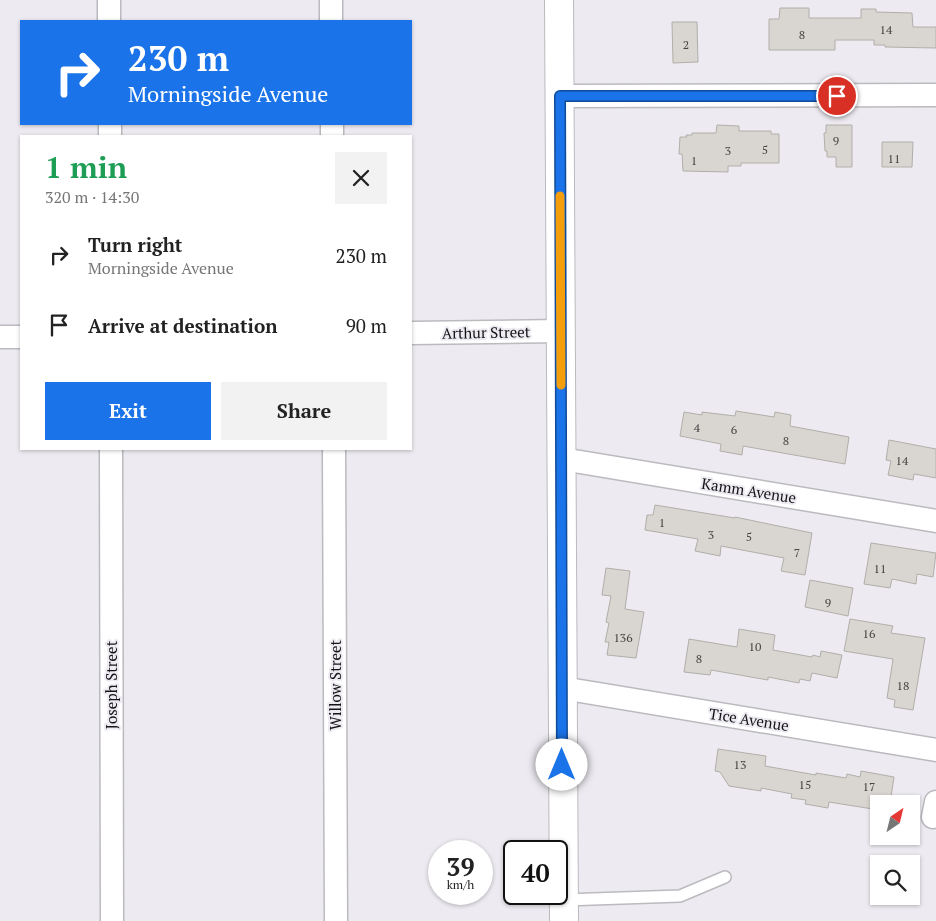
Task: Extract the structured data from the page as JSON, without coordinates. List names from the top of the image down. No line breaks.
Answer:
{"streets":{"street":["Arthur Street","Kamm Avenue","Joseph Street","Willow Street","Tice Avenue"]},"house_numbers":["14","8","2","9","5","3","11","1","4","6","8","14","1","3","5","7","11","9","16","136","10","8","18","13","15","17"],"north":"top right","page":{"turn":["230 m","Morningside Avenue"],"heading":["1 min","320 m · 14:30"],"list":[{"name":"Turn right","note":"Morningside Avenue","value":"230 m"},{"name":"Arrive at destination","value":"90 m"}],"buttons":["Exit","Share"],"speed":"39 km/h","limit":"40"}}
